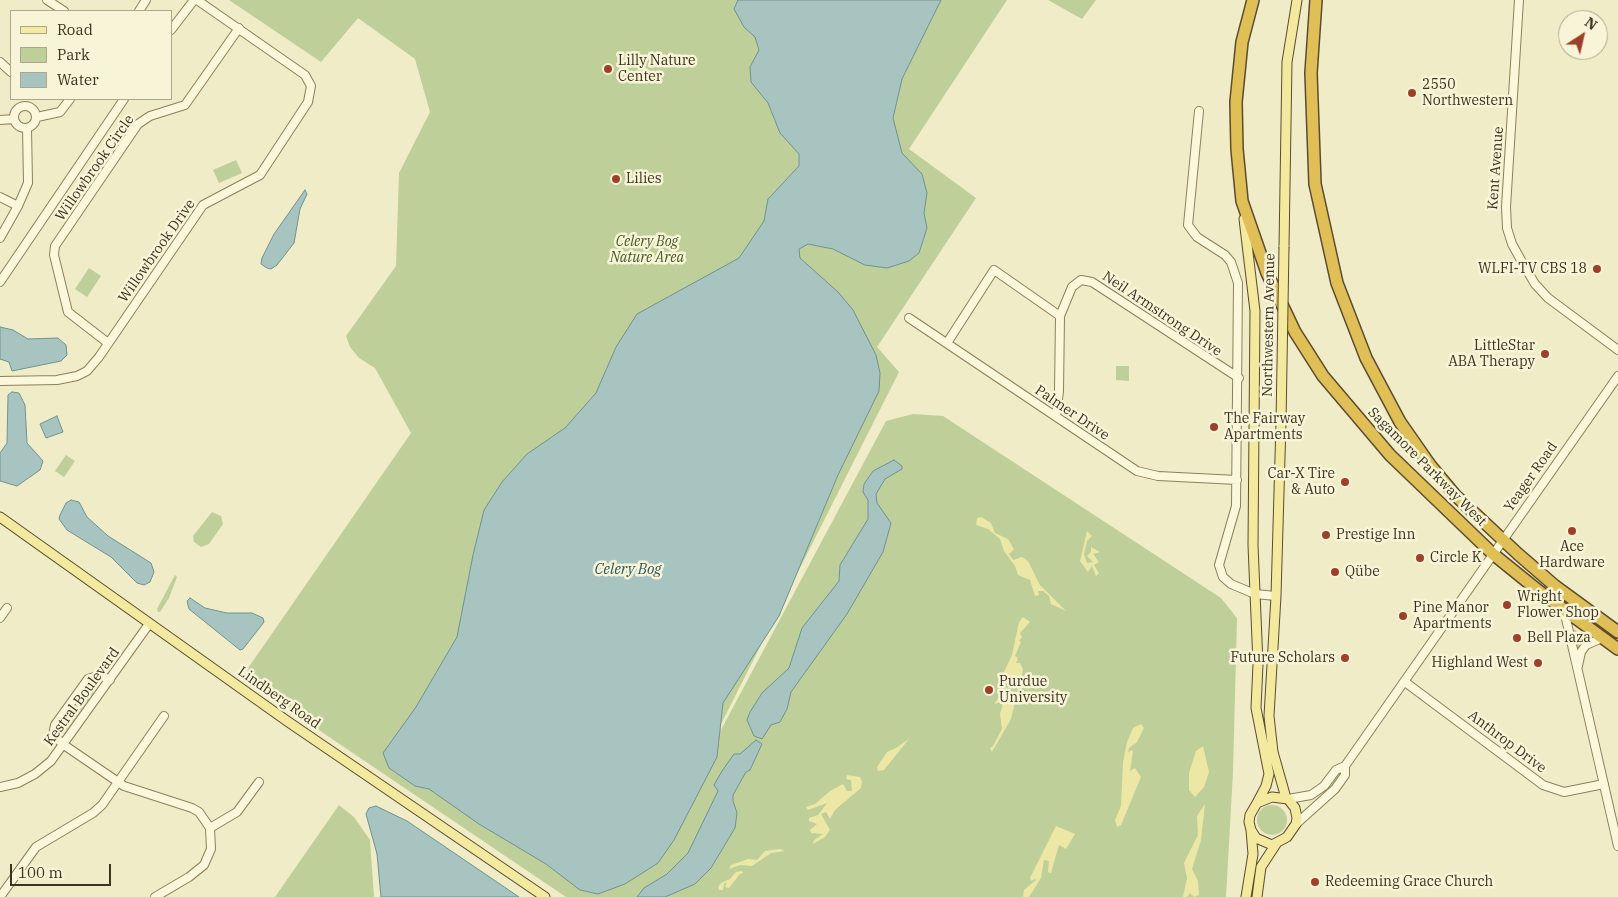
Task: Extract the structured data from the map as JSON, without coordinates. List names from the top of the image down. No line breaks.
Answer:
{"streets":{"highway":["Sagamore Parkway West"],"main road":["Northwestern Avenue","Lindberg Road"],"street":["Willowbrook Circle","Kent Avenue","Willowbrook Drive","Neil Armstrong Drive","Palmer Drive","Yeager Road","Kestral Boulevard","Anthrop Drive"]},"crossings":[["Willowbrook Circle","Willowbrook Drive"],["Neil Armstrong Drive","Northwestern Avenue"],["Neil Armstrong Drive","Palmer Drive"],["Northwestern Avenue","Sagamore Parkway West"],["Northwestern Avenue","Yeager Road"],["Sagamore Parkway West","Yeager Road"],["Yeager Road","Anthrop Drive"],["Kestral Boulevard","Lindberg Road"]],"water":["Celery Bog"],"parks":["Celery Bog Nature Area"],"places":["Lilly Nature Center","2550 Northwestern","Lilies","WLFI-TV CBS 18","LittleStar ABA Therapy","The Fairway Apartments","Car-X Tire & Auto","Ace Hardware","Prestige Inn","Circle K","Qübe","Wright Flower Shop","Pine Manor Apartments","Bell Plaza","Future Scholars","Highland West","Purdue University","Redeeming Grace Church"],"legend":["Road","Park","Water"],"scale_bar":"100 m","north":"top right"}
